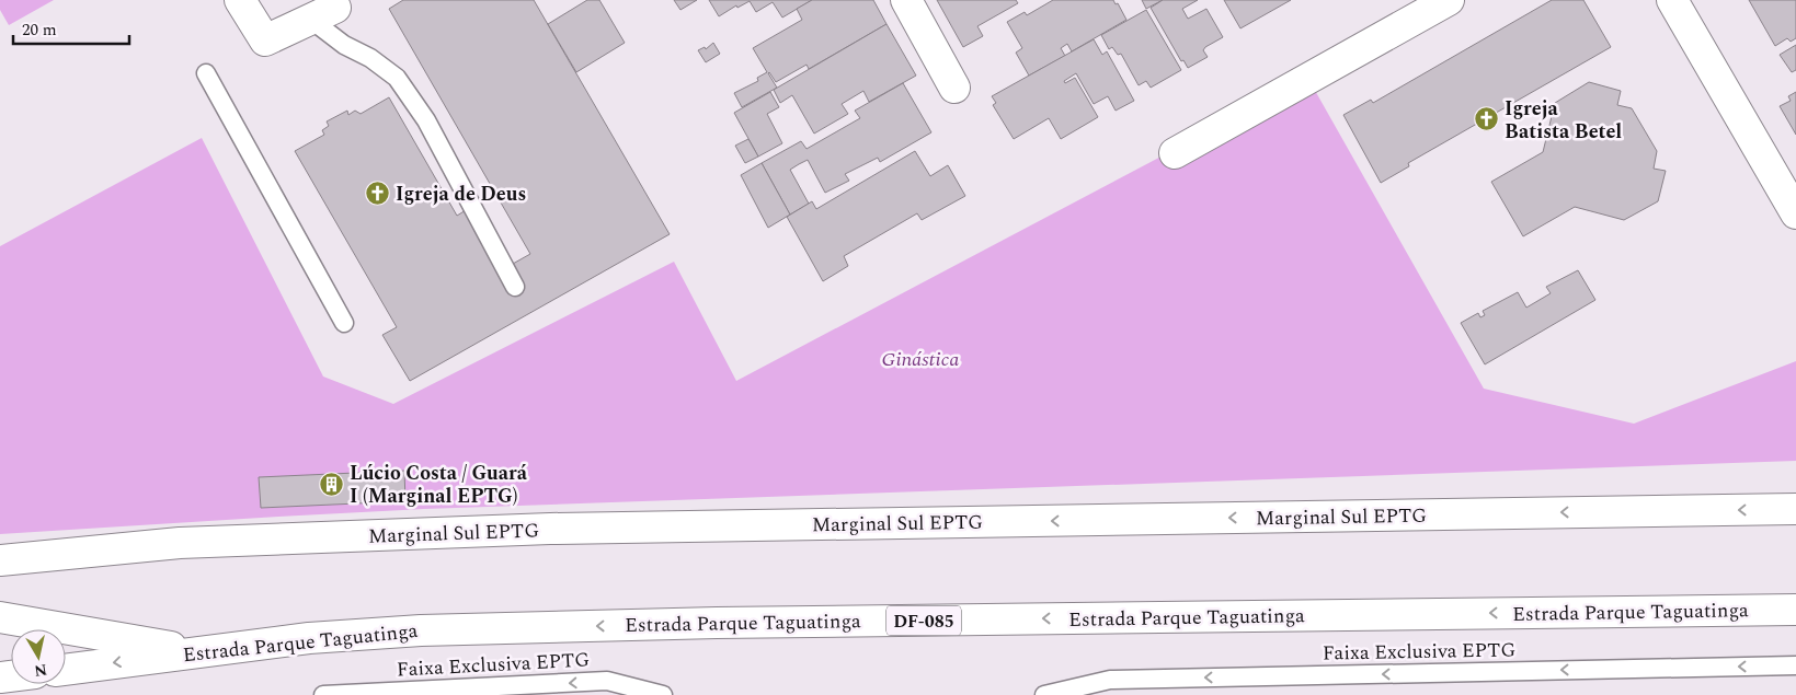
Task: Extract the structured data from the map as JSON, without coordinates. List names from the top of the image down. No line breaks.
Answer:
{"streets":{"main road":["Marginal Sul EPTG","Estrada Parque Taguatinga","DF-085"],"lane":["Faixa Exclusiva EPTG"]},"one_way":["Marginal Sul EPTG","Estrada Parque Taguatinga","Faixa Exclusiva EPTG"],"parks":["Ginástica"],"places":{"church":["Igreja Batista Betel","Igreja de Deus"],"building":["Lúcio Costa / Guará I (Marginal EPTG)"]},"scale_bar":"20 m","north":"bottom"}
